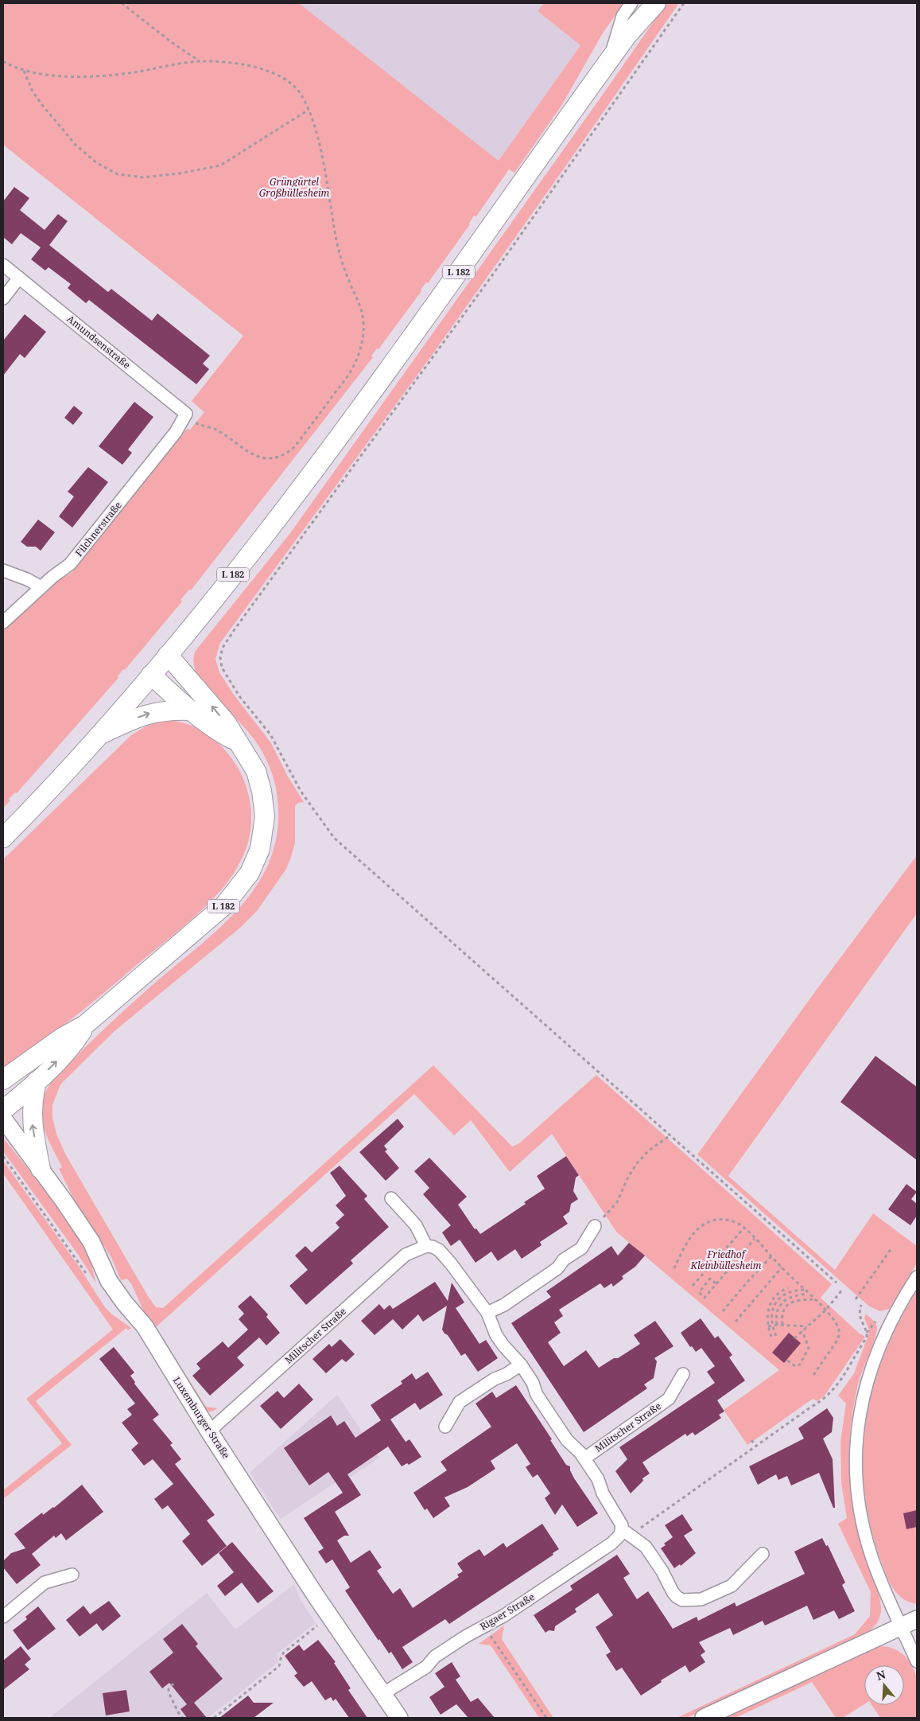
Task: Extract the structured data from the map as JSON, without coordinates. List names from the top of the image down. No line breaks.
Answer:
{"streets":{"main road":["L 182"],"street":["Amundsenstraße","Filchnerstraße","Militscher Straße","Luxemburger Straße","Rigaer Straße"]},"crossings":[["Amundsenstraße","Filchnerstraße"],["Militscher Straße","Luxemburger Straße"],["Militscher Straße","Rigaer Straße"],["Luxemburger Straße","Rigaer Straße"]],"parks":["Grüngürtel Großbüllesheim","Friedhof Kleinbüllesheim"],"north":"top"}
